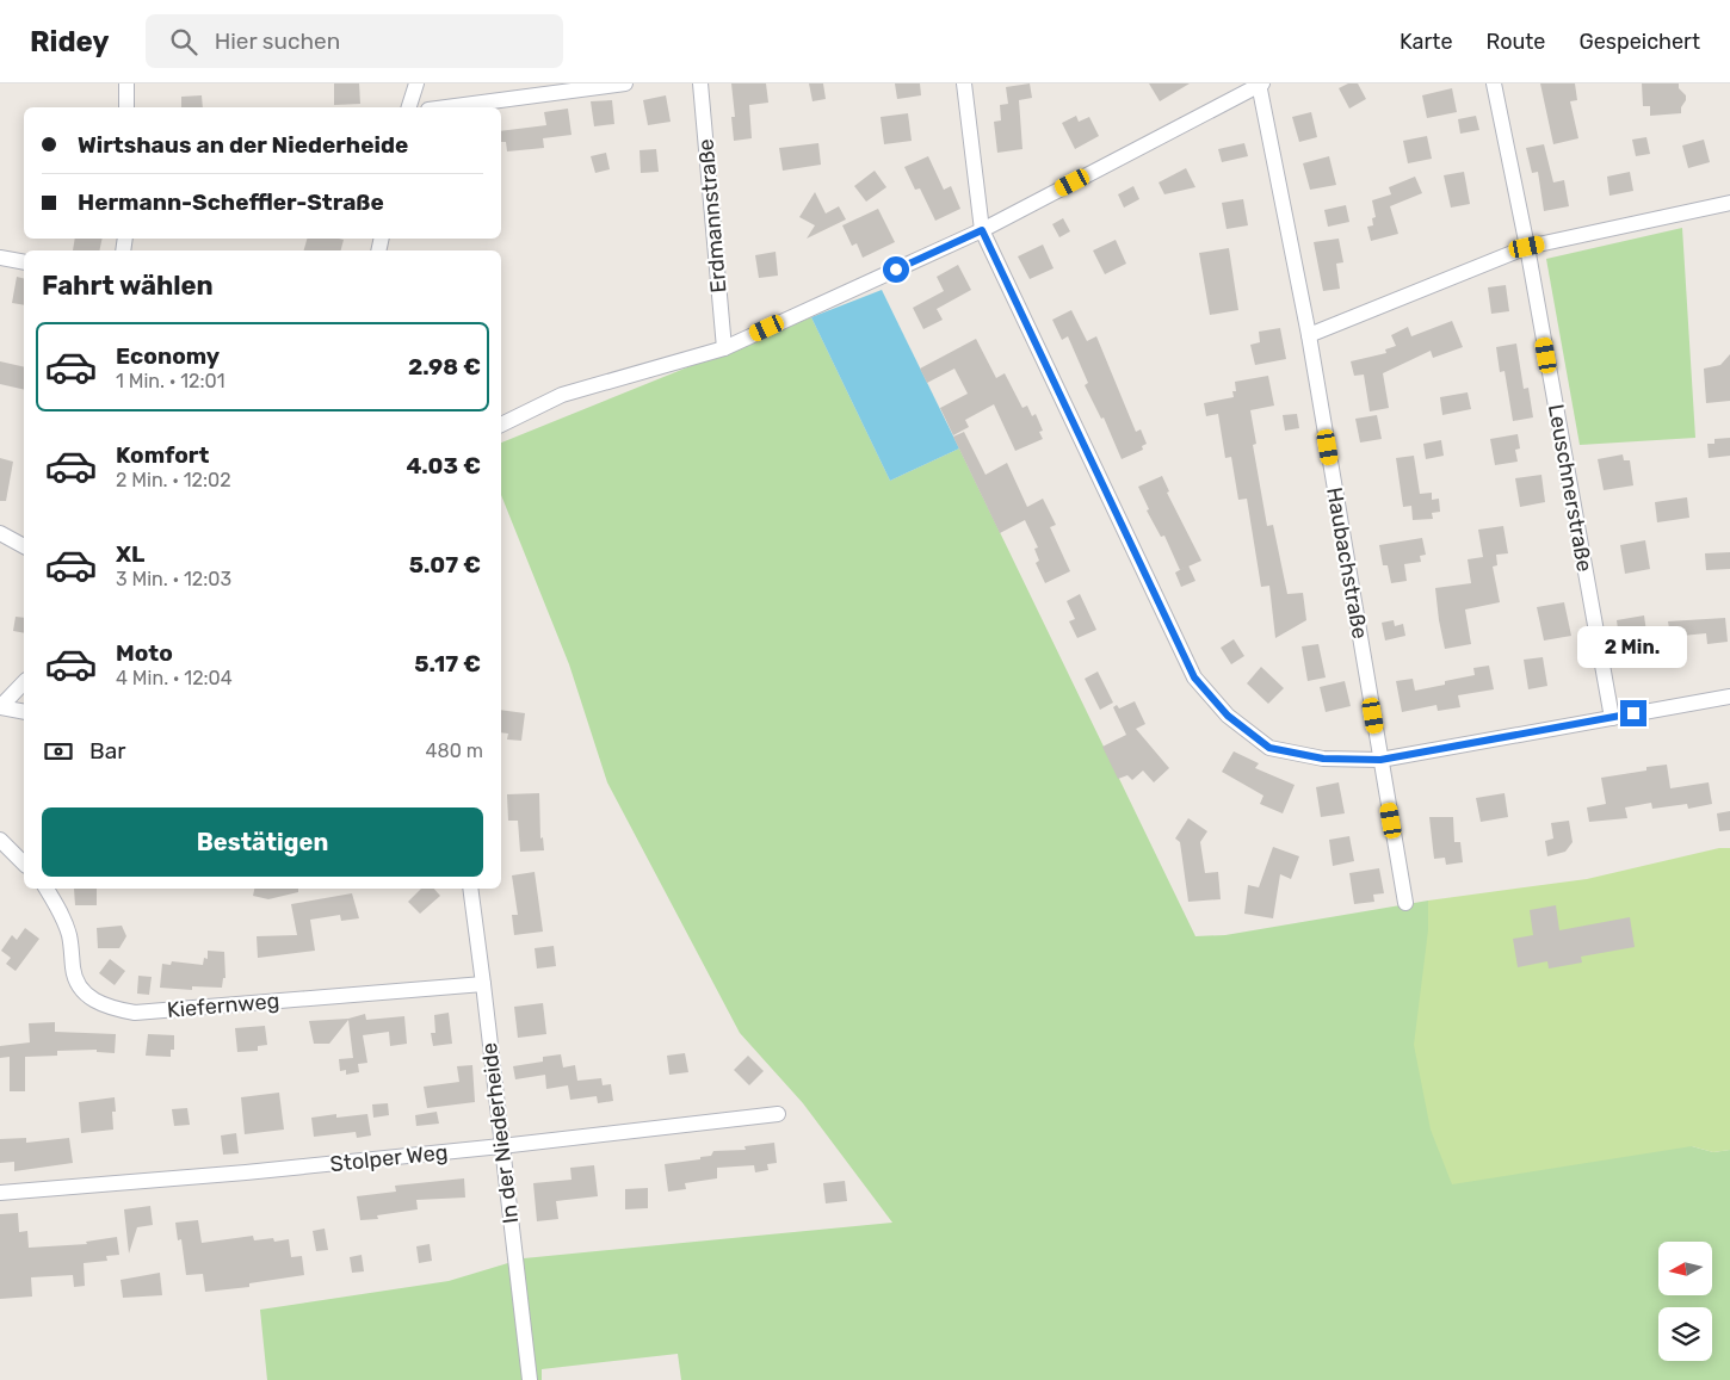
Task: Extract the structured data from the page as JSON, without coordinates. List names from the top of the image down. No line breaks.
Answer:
{"streets":{"street":["Erdmannstraße","Leuschnerstraße","Haubachstraße","Kiefernweg","In der Niederheide","Stolper Weg"]},"crossings":[["Kiefernweg","In der Niederheide"],["In der Niederheide","Stolper Weg"]],"north":"left","page":{"header":"Ridey","search":"Hier suchen","nav":["Karte","Route","Gespeichert"],"banner":["Wirtshaus an der Niederheide","Hermann-Scheffler-Straße"],"heading":"Fahrt wählen","list":[{"name":"Economy","note":"1 Min. · 12:01","value":"2.98 €"},{"name":"Komfort","note":"2 Min. · 12:02","value":"4.03 €"},{"name":"XL","note":"3 Min. · 12:03","value":"5.07 €"},{"name":"Moto","note":"4 Min. · 12:04","value":"5.17 €"}],"bubble":"2 Min.","pay":["Bar","480 m"],"buttons":"Bestätigen"}}
